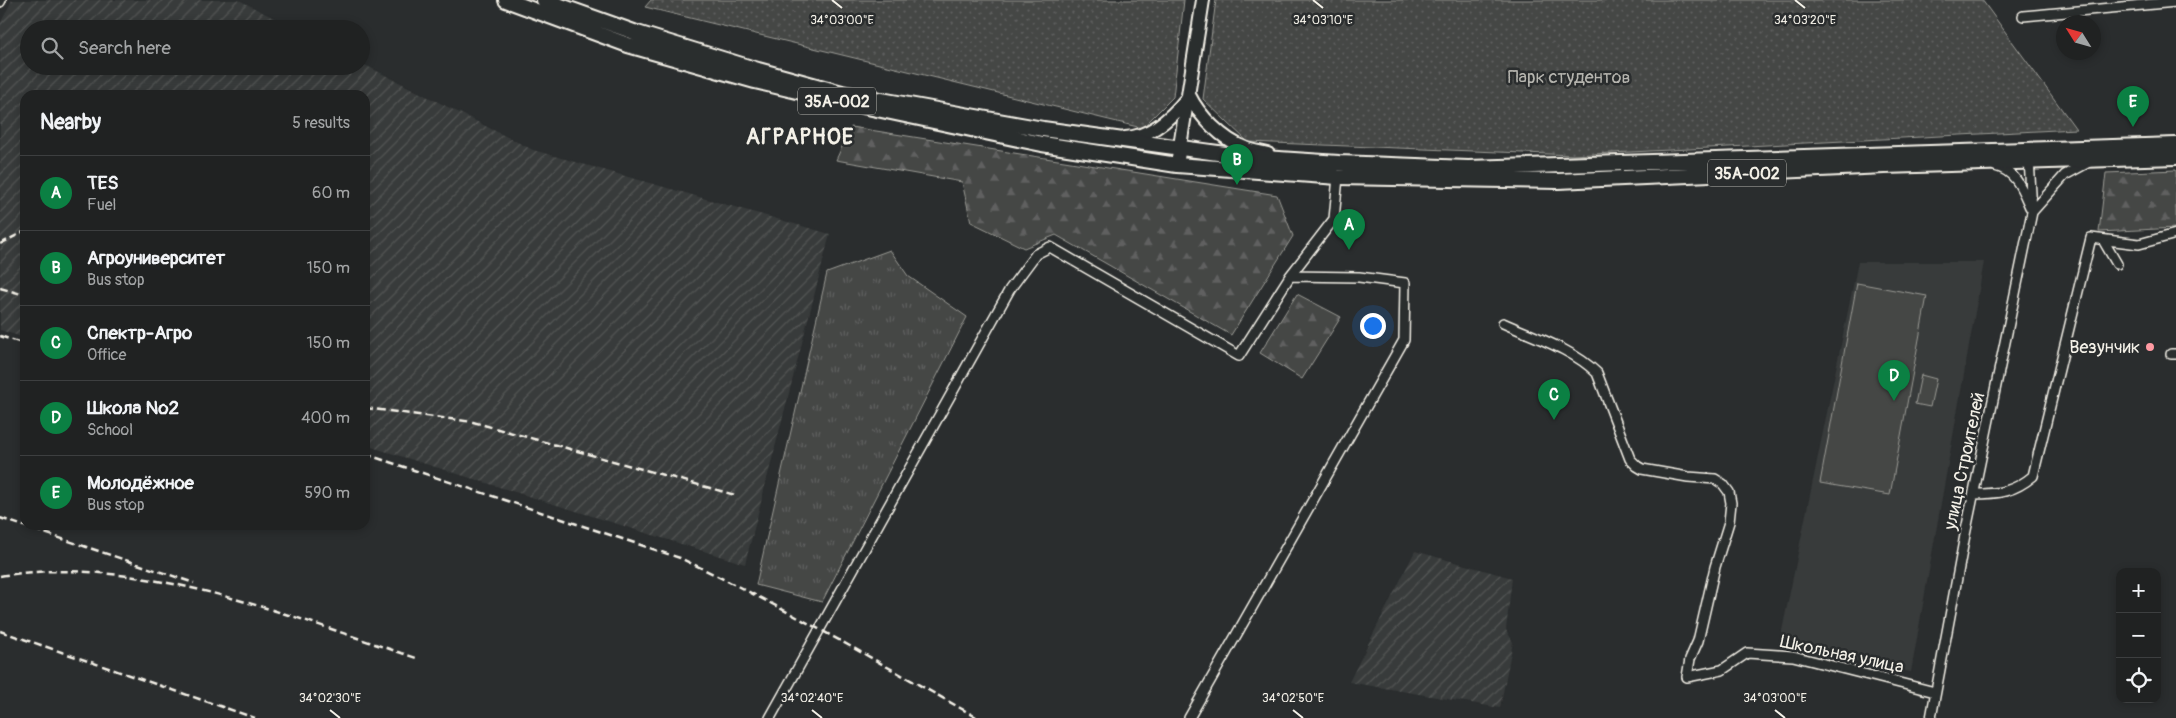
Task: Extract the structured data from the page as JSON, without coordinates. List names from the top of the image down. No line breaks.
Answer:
{"streets":{"main road":["35А-002"],"street":["улица Строителей","Школьная улица"]},"crossings":[["35А-002","улица Строителей"],["улица Строителей","Школьная улица"]],"districts":["АГРАРНОЕ"],"parks":["Парк студентов"],"places":["Везунчик"],"north":"top left","page":{"search":"Search here","pins":["E","B","A","D","C"],"heading":["Nearby","5 results"],"list":[{"mark":"A","name":"TES","note":"Fuel","value":"60 m"},{"mark":"B","name":"Агроуниверситет","note":"Bus stop","value":"150 m"},{"mark":"C","name":"Спектр-Агро","note":"Office","value":"150 m"},{"mark":"D","name":"Школа №2","note":"School","value":"400 m"},{"mark":"E","name":"Молодёжное","note":"Bus stop","value":"590 m"}],"map_buttons":["+","−"]},"coordinates":["34°03'00\"E","34°03'10\"E","34°03'20\"E","34°02'30\"E","34°02'40\"E","34°02'50\"E"]}
